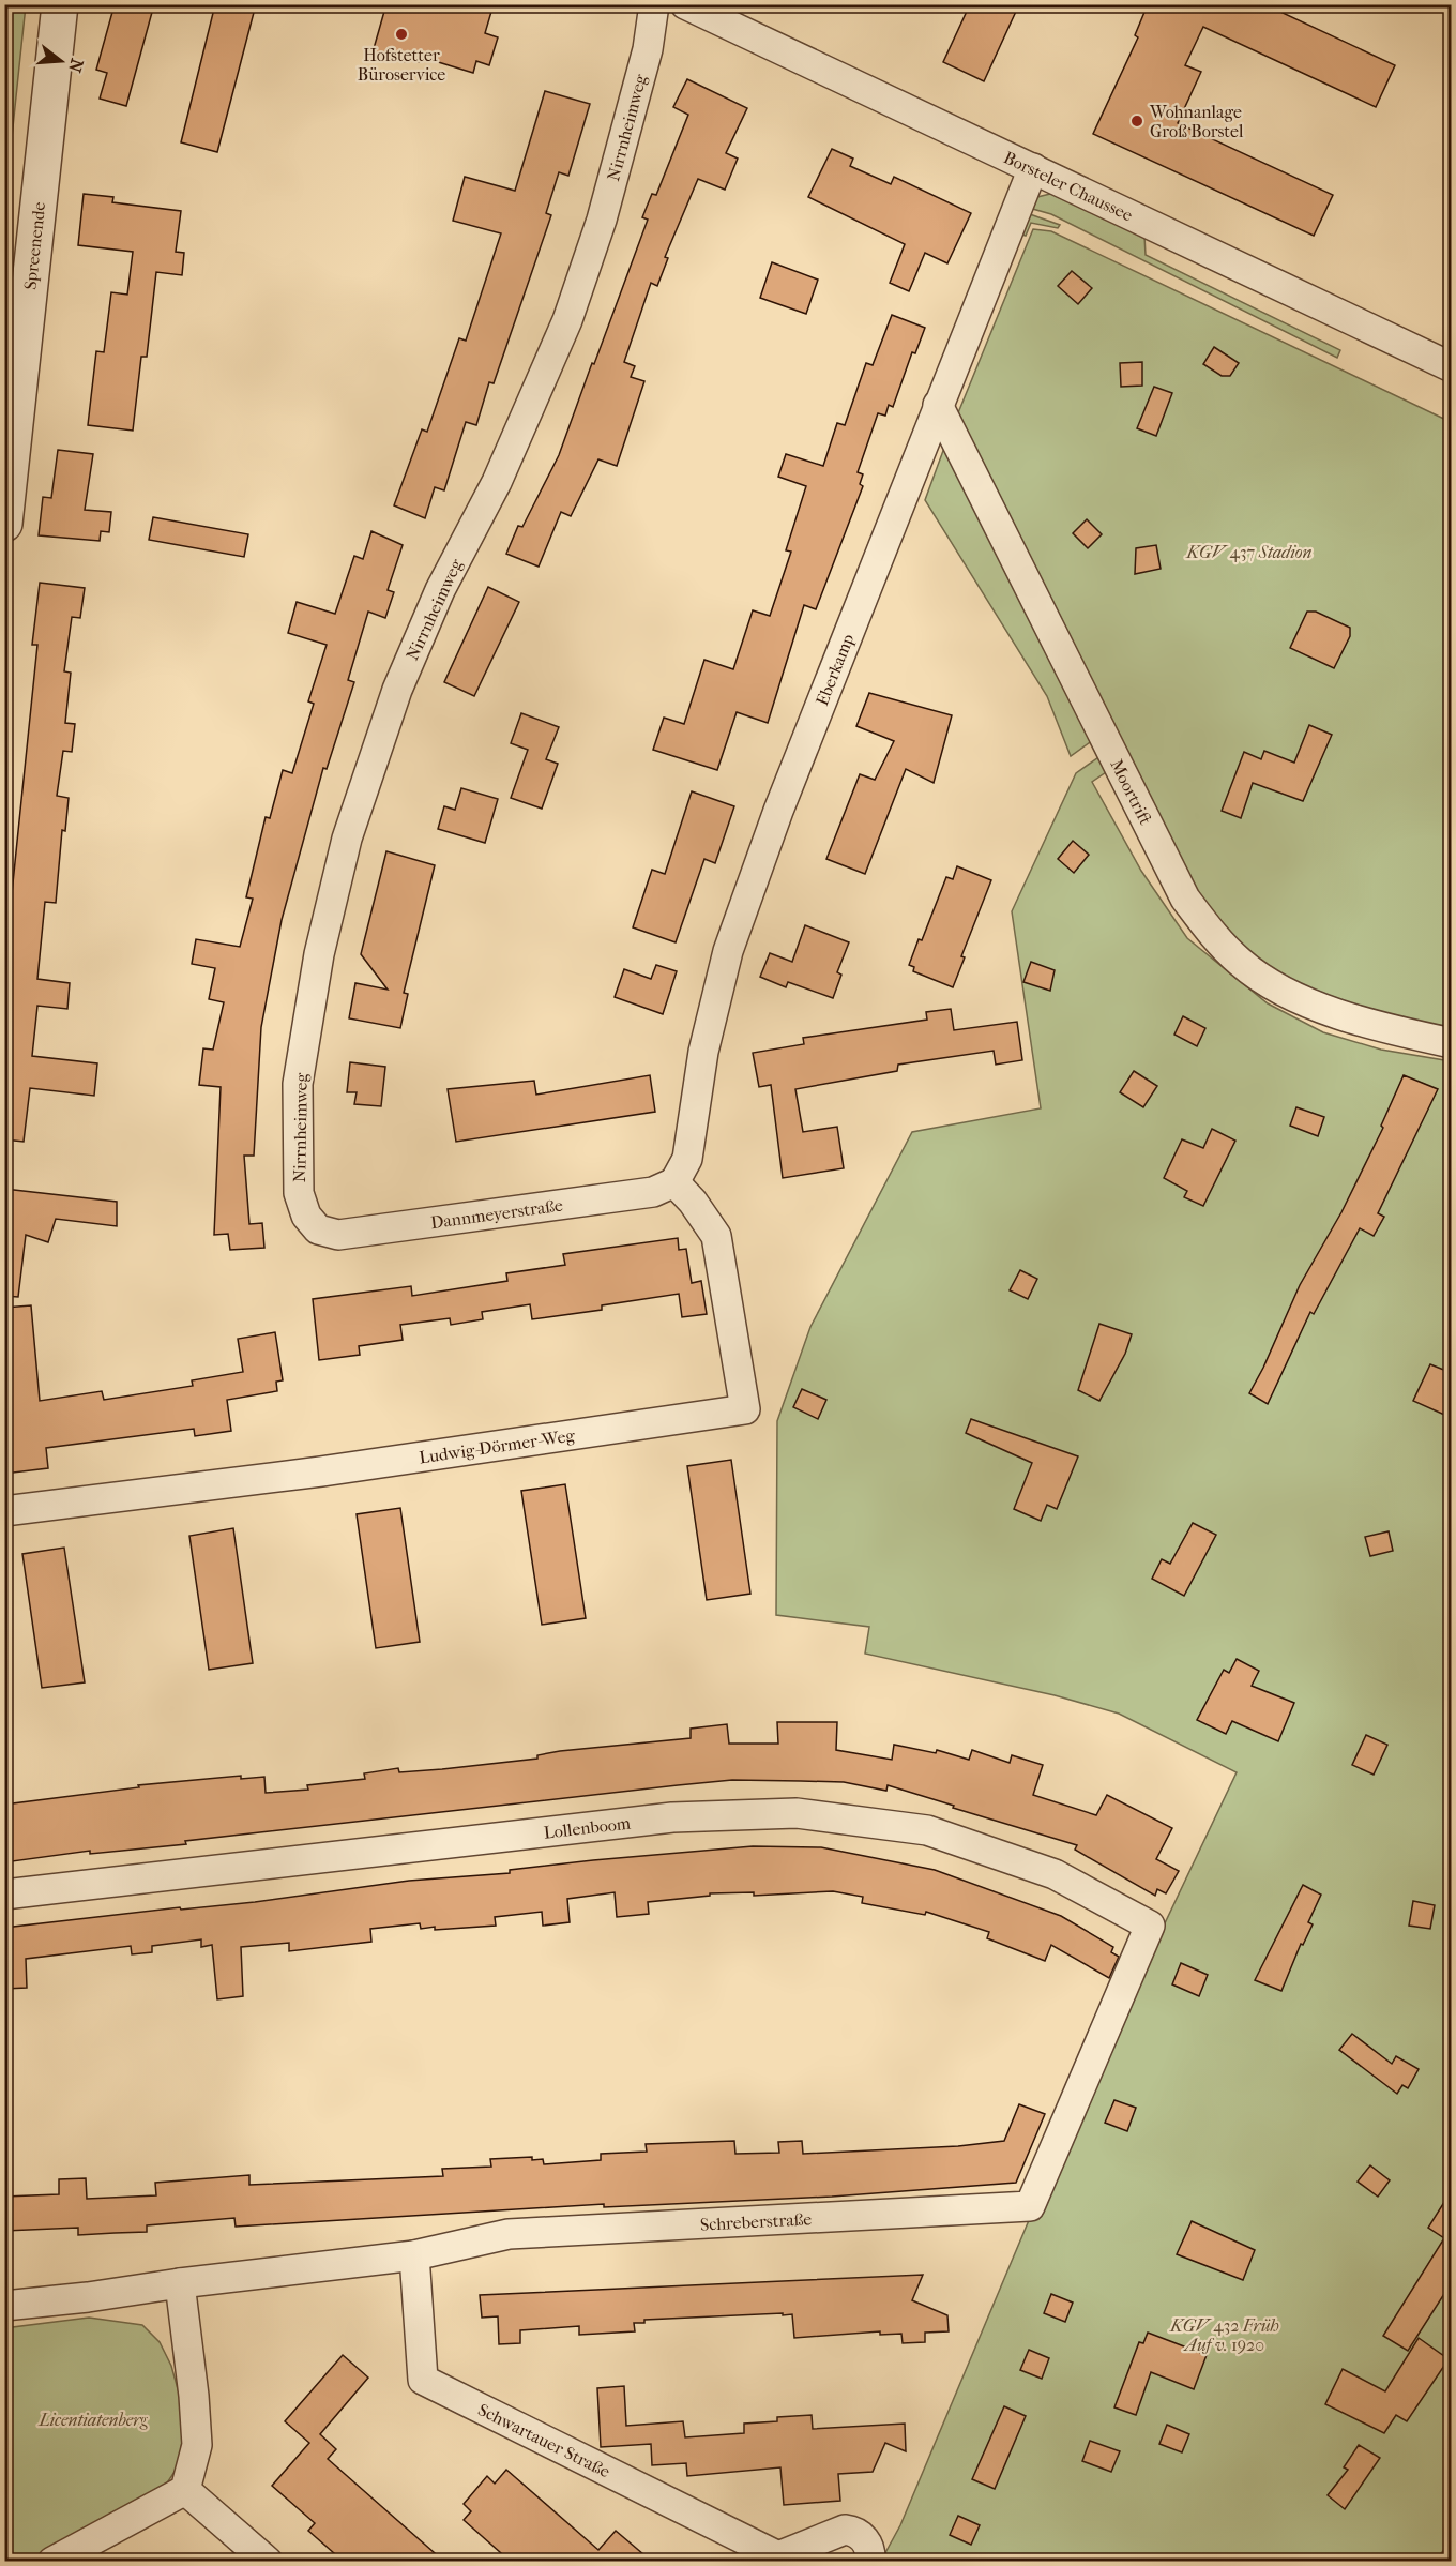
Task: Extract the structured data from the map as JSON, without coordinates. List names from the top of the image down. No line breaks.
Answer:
{"streets":{"street":["Nirrnheimweg","Borsteler Chaussee","Spreenende","Eberkamp","Moortrift","Dannmeyerstraße","Ludwig-Dörmer-Weg","Lollenboom","Schreberstraße","Schwartauer Straße"]},"crossings":[["Nirrnheimweg","Dannmeyerstraße"],["Borsteler Chaussee","Eberkamp"],["Eberkamp","Moortrift"],["Eberkamp","Dannmeyerstraße"],["Eberkamp","Ludwig-Dörmer-Weg"],["Dannmeyerstraße","Ludwig-Dörmer-Weg"],["Lollenboom","Schreberstraße"],["Schreberstraße","Schwartauer Straße"]],"parks":["KGV 437 Stadion","KGV 432 Früh Auf v. 1920","Licentiatenberg"],"places":["Hofstetter Büroservice","Wohnanlage Groß Borstel"],"north":"right"}
